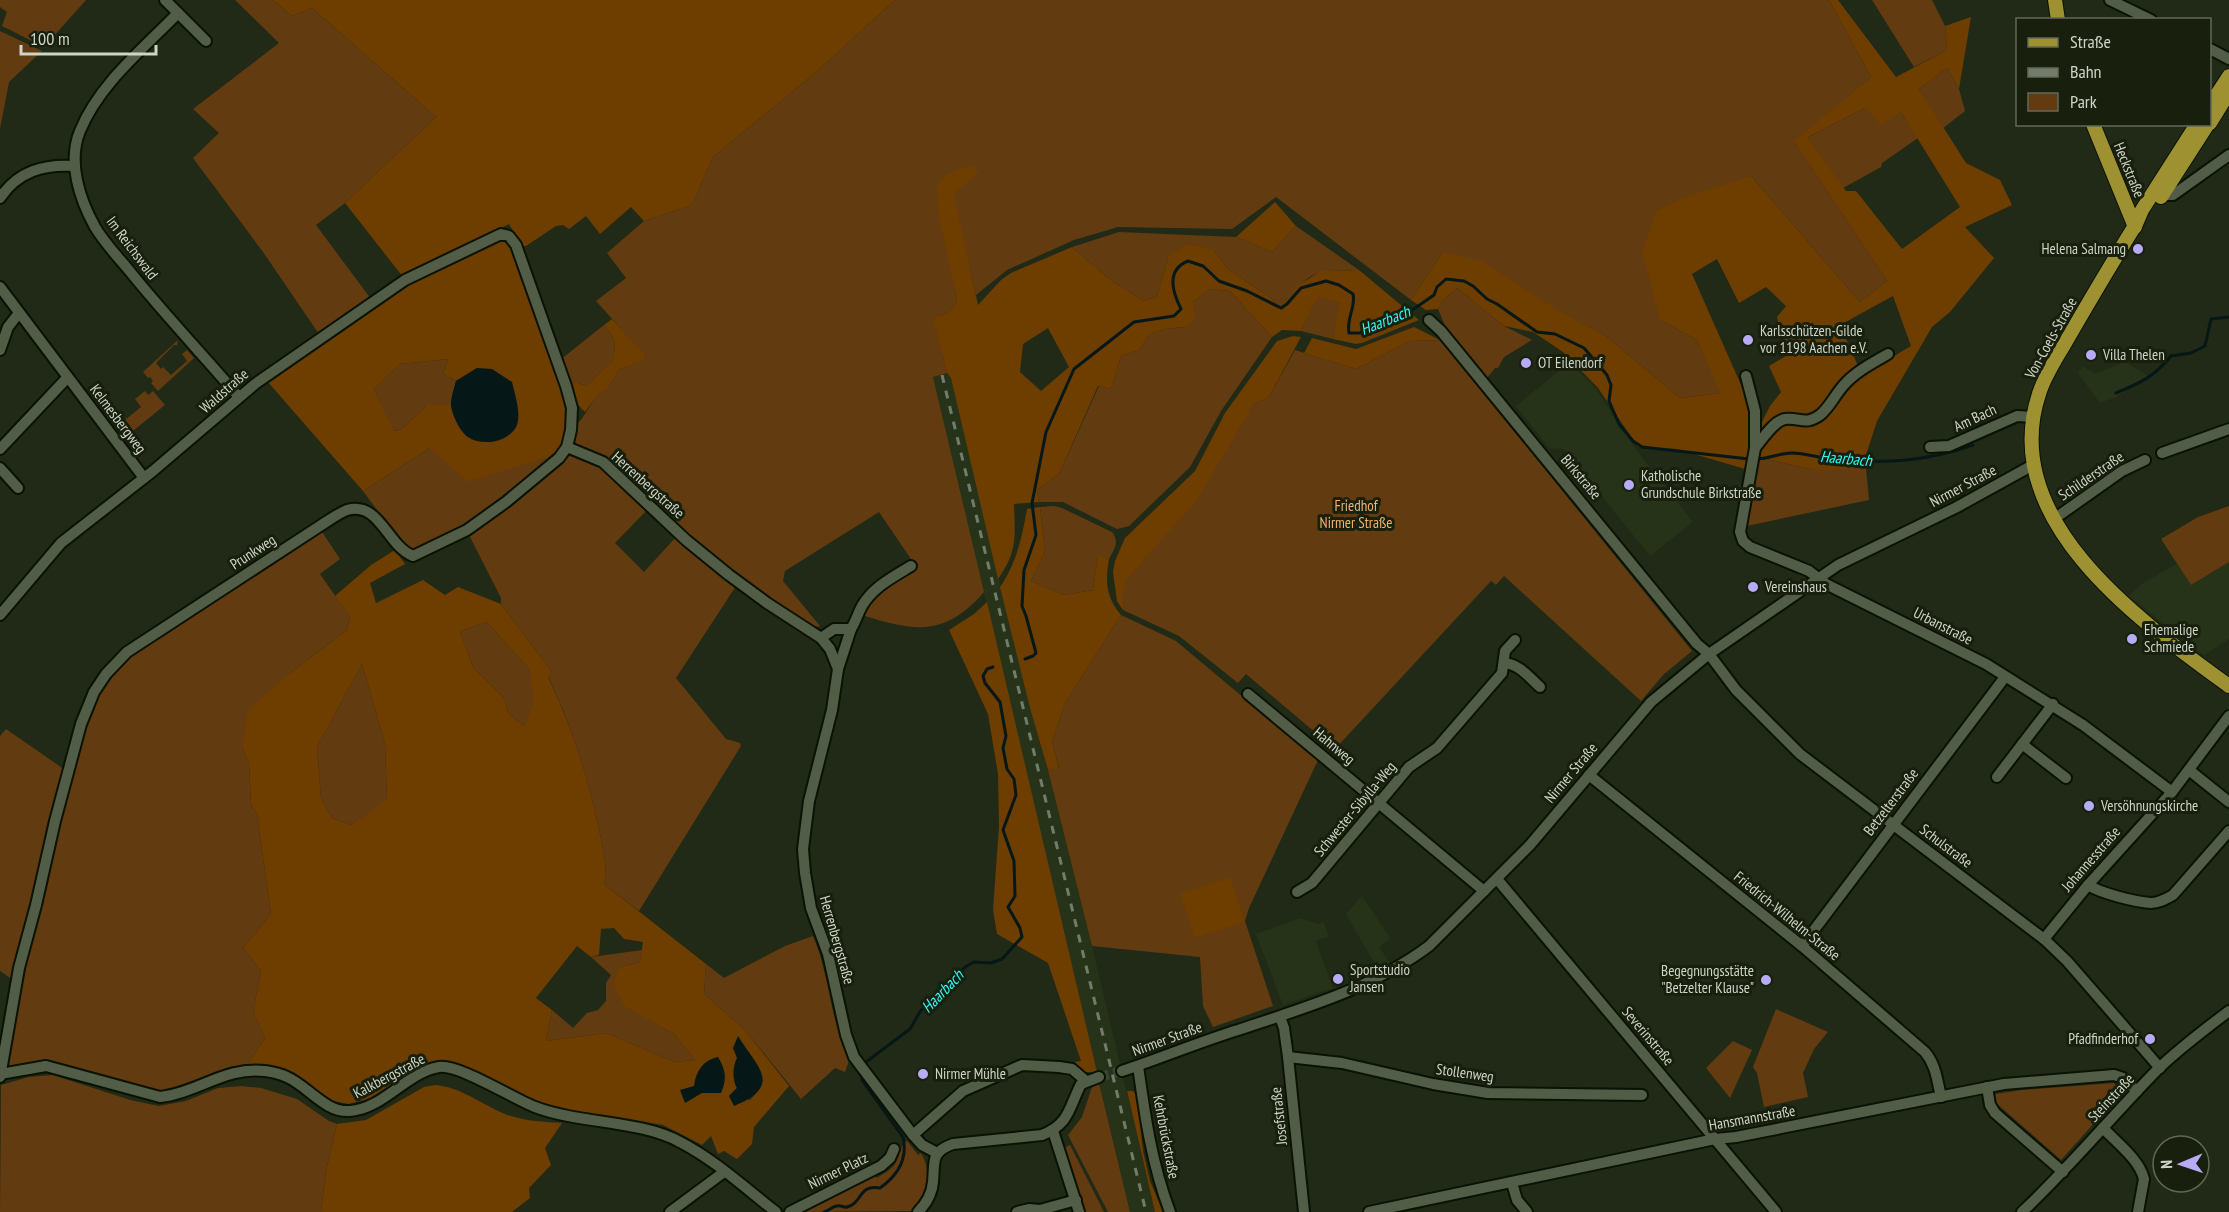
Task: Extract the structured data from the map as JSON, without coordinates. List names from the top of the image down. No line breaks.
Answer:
{"streets":{"main road":["Heckstraße","Von-Coels-Straße"],"street":["Im Reichswald","Waldstraße","Am Bach","Kelmesbergweg","Schilderstraße","Birkstraße","Herrenbergstraße","Nirmer Straße","Prunkweg","Urbanstraße","Hahnweg","Betzelterstraße","Schwester-Sibylla-Weg","Schulstraße","Johannesstraße","Friedrich-Wilhelm-Straße","Severinstraße","Stollenweg","Kalkbergstraße","Steinstraße","Josefstraße","Hansmannstraße","Kehrbrückstraße","Nirmer Platz"]},"crossings":[["Heckstraße","Von-Coels-Straße"],["Im Reichswald","Waldstraße"],["Von-Coels-Straße","Am Bach"],["Von-Coels-Straße","Schilderstraße"],["Von-Coels-Straße","Nirmer Straße"],["Waldstraße","Kelmesbergweg"],["Waldstraße","Herrenbergstraße"],["Waldstraße","Prunkweg"],["Birkstraße","Nirmer Straße"],["Birkstraße","Schulstraße"],["Herrenbergstraße","Prunkweg"],["Nirmer Straße","Urbanstraße"],["Nirmer Straße","Hahnweg"],["Nirmer Straße","Schulstraße"],["Nirmer Straße","Friedrich-Wilhelm-Straße"],["Nirmer Straße","Severinstraße"],["Nirmer Straße","Josefstraße"],["Nirmer Straße","Kehrbrückstraße"],["Prunkweg","Kalkbergstraße"],["Urbanstraße","Betzelterstraße"],["Urbanstraße","Johannesstraße"],["Hahnweg","Schwester-Sibylla-Weg"],["Betzelterstraße","Schulstraße"],["Betzelterstraße","Friedrich-Wilhelm-Straße"],["Schulstraße","Johannesstraße"],["Schulstraße","Steinstraße"],["Friedrich-Wilhelm-Straße","Hansmannstraße"],["Severinstraße","Hansmannstraße"],["Stollenweg","Josefstraße"],["Steinstraße","Hansmannstraße"]],"water":["Haarbach"],"parks":["Friedhof Nirmer Straße"],"places":["Helena Salmang","Karlsschützen-Gilde vor 1198 Aachen e.V.","Villa Thelen","OT Eilendorf","Katholische Grundschule Birkstraße","Vereinshaus","Ehemalige Schmiede","Versöhnungskirche","Sportstudio Jansen","Begegnungsstätte \"Betzelter Klause\"","Pfadfinderhof","Nirmer Mühle"],"legend":["Straße","Bahn","Park"],"scale_bar":"100 m","north":"left"}
